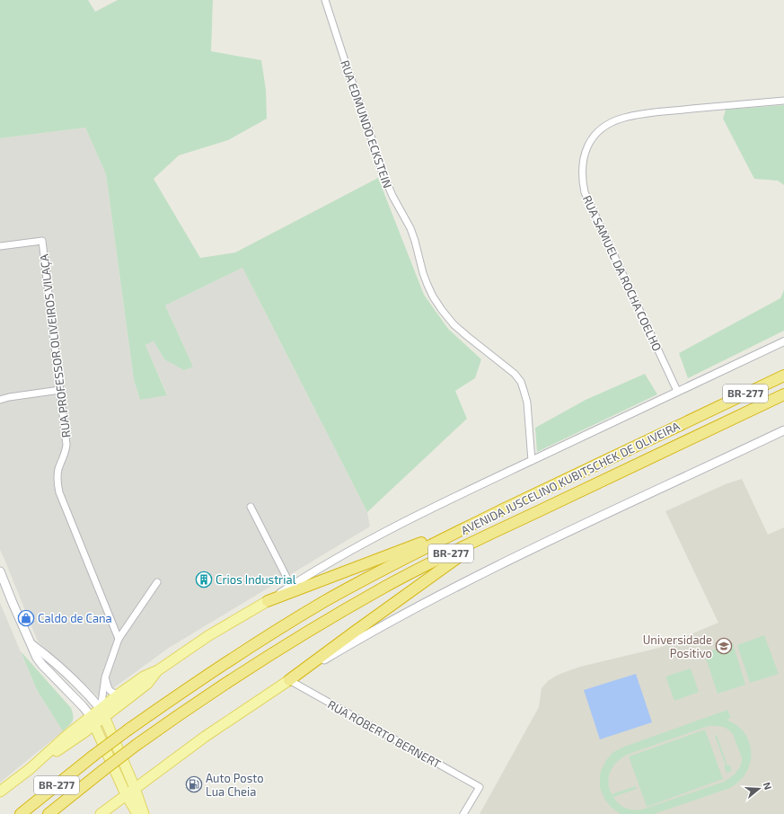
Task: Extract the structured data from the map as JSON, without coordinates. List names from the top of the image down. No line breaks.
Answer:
{"streets":{"highway":["BR-277","AVENIDA JUSCELINO KUBITSCHEK DE OLIVEIRA"],"street":["RUA EDMUNDO ECKSTEIN","RUA SAMUEL DA ROCHA COELHO","RUA PROFESSOR OLIVEIROS VILAÇA","RUA ROBERTO BERNERT"]},"places":{"building":["Crios Industrial"],"shop":["Caldo de Cana"],"school or university":["Universidade Positivo"],"fuel station":["Auto Posto Lua Cheia"]},"north":"right"}
